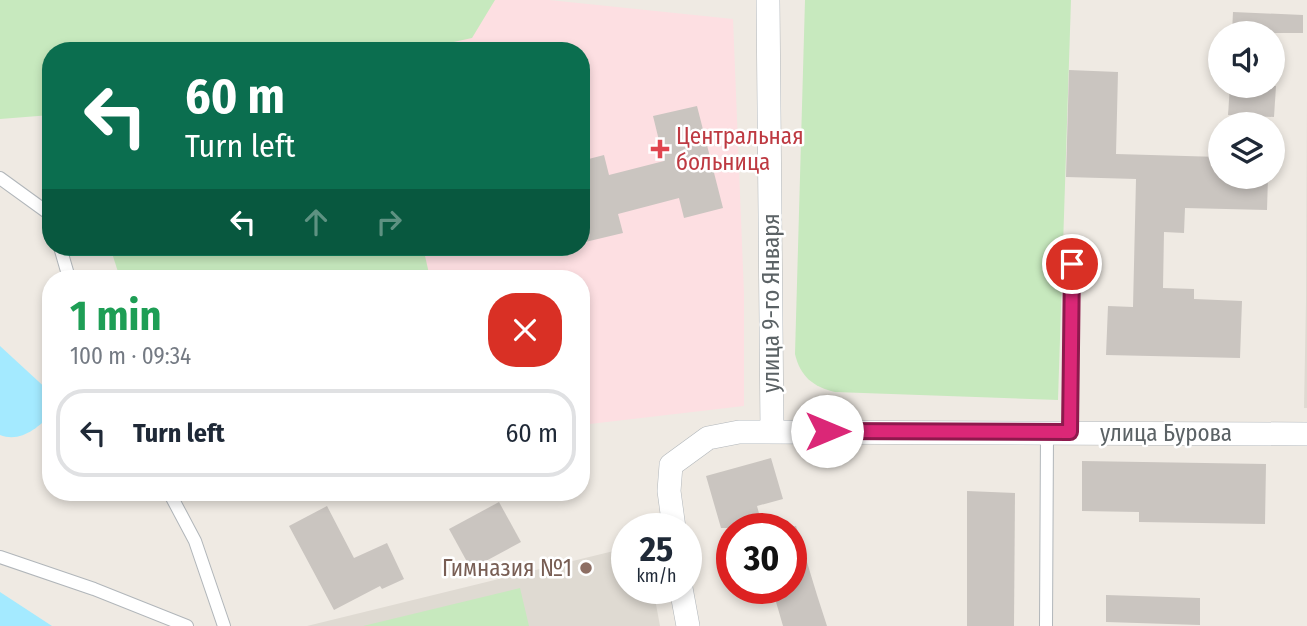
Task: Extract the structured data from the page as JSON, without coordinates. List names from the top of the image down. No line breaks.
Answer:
{"streets":{"street":["улица 9-го Января","улица Бурова"]},"crossings":[["улица 9-го Января","улица Бурова"]],"places":{"health":["Центральная больница"],"other":["Гимназия №1"]},"page":{"turn":["60 m","Turn left"],"heading":["1 min","100 m · 09:34"],"list":[{"name":"Turn left","value":"60 m"}],"speed":"25 km/h","limit":"30"}}
